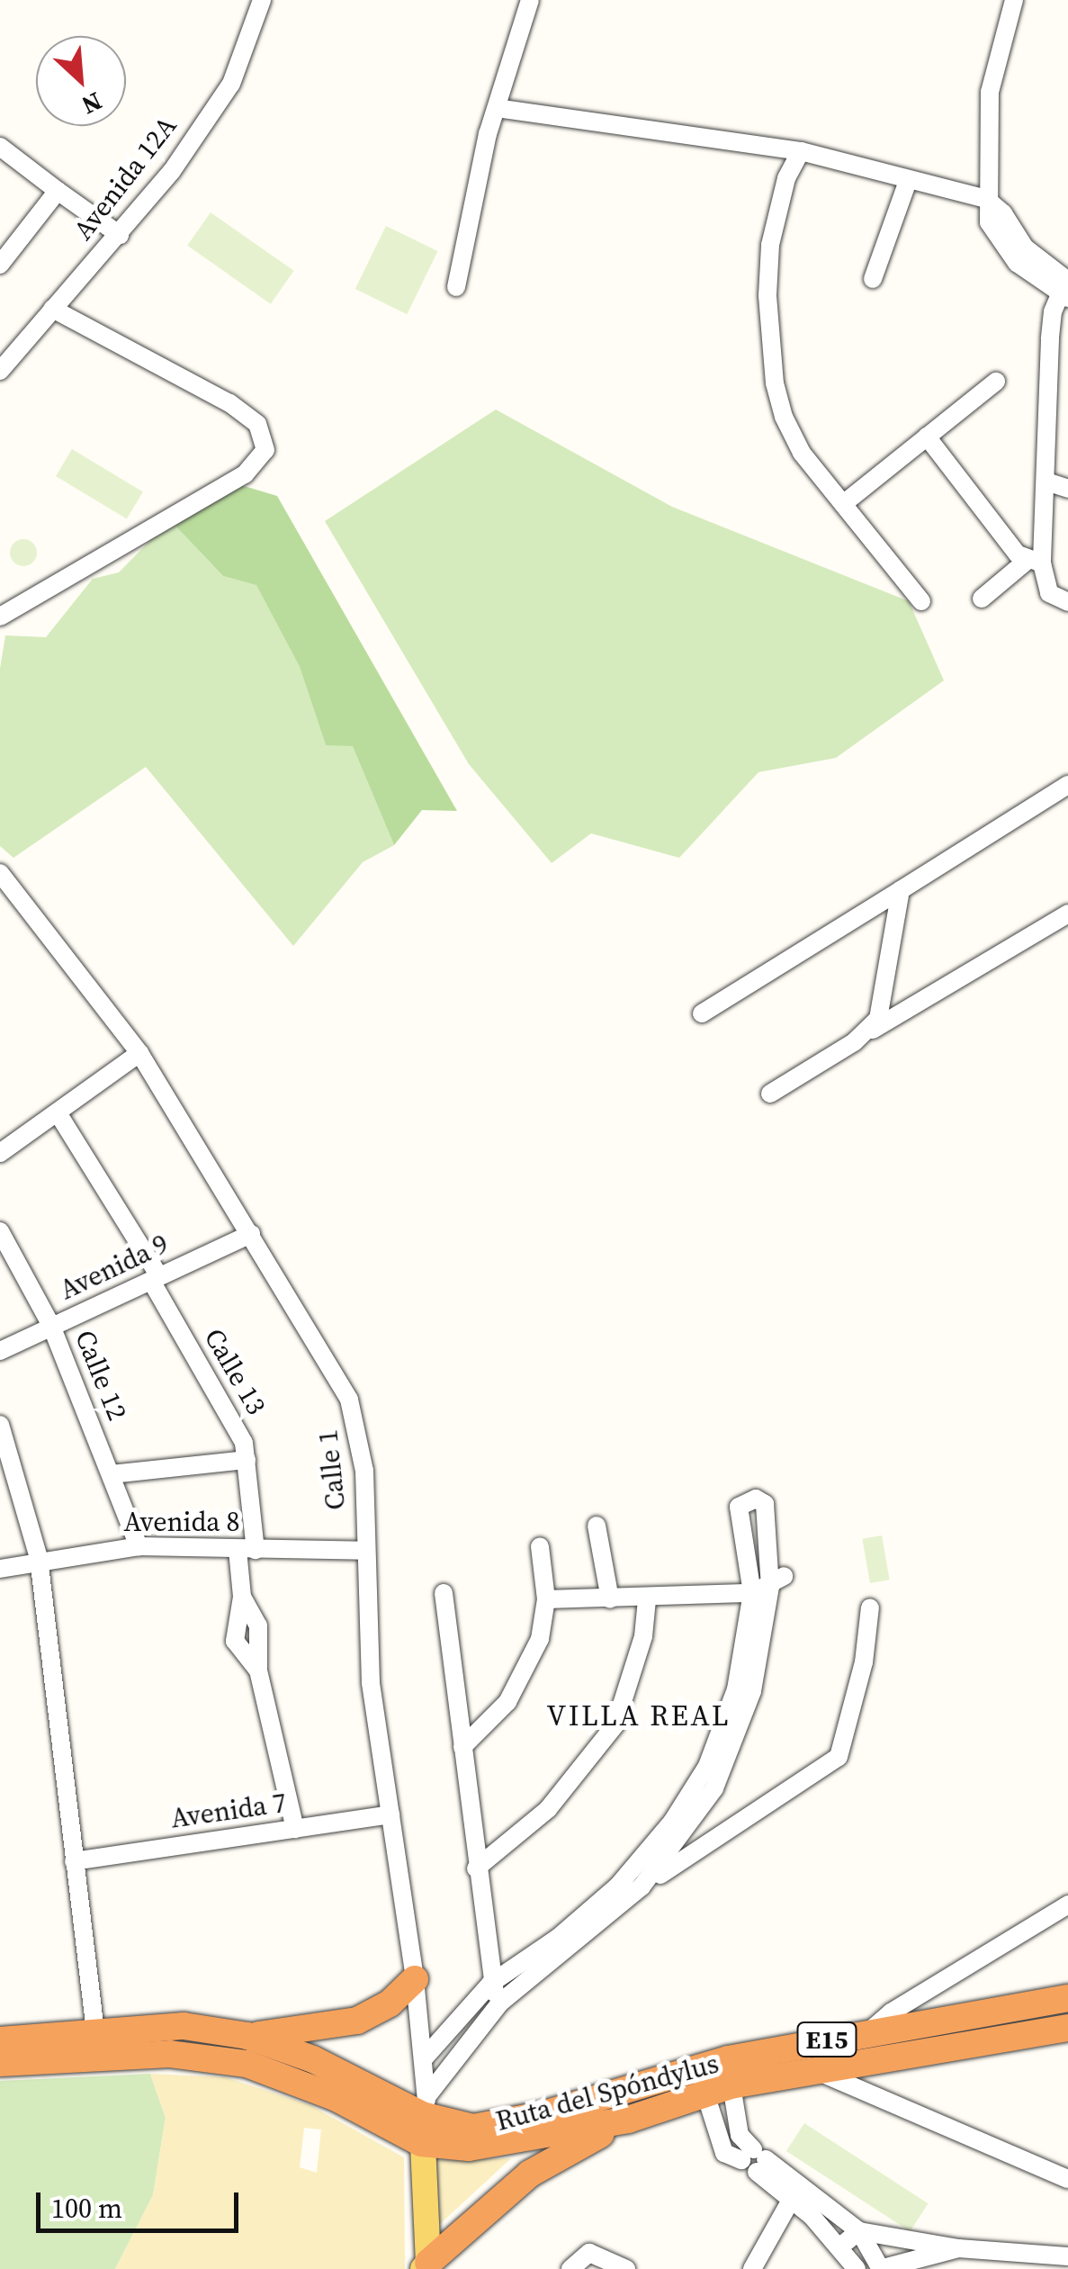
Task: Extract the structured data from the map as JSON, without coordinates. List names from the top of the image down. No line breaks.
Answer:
{"streets":{"highway":["E15","Ruta del Spóndylus"],"street":["Avenida 12A","Avenida 9","Calle 13","Calle 12","Calle 1","Avenida 8","Avenida 7"]},"crossings":[["Avenida 9","Calle 13"],["Avenida 9","Calle 12"],["Avenida 9","Calle 1"],["Calle 13","Avenida 8"],["Calle 13","Avenida 7"],["Calle 12","Avenida 8"],["Calle 1","Avenida 8"],["Calle 1","Avenida 7"],["Calle 1","Ruta del Spóndylus"]],"districts":["VILLA REAL"],"scale_bar":"100 m","north":"bottom right"}
